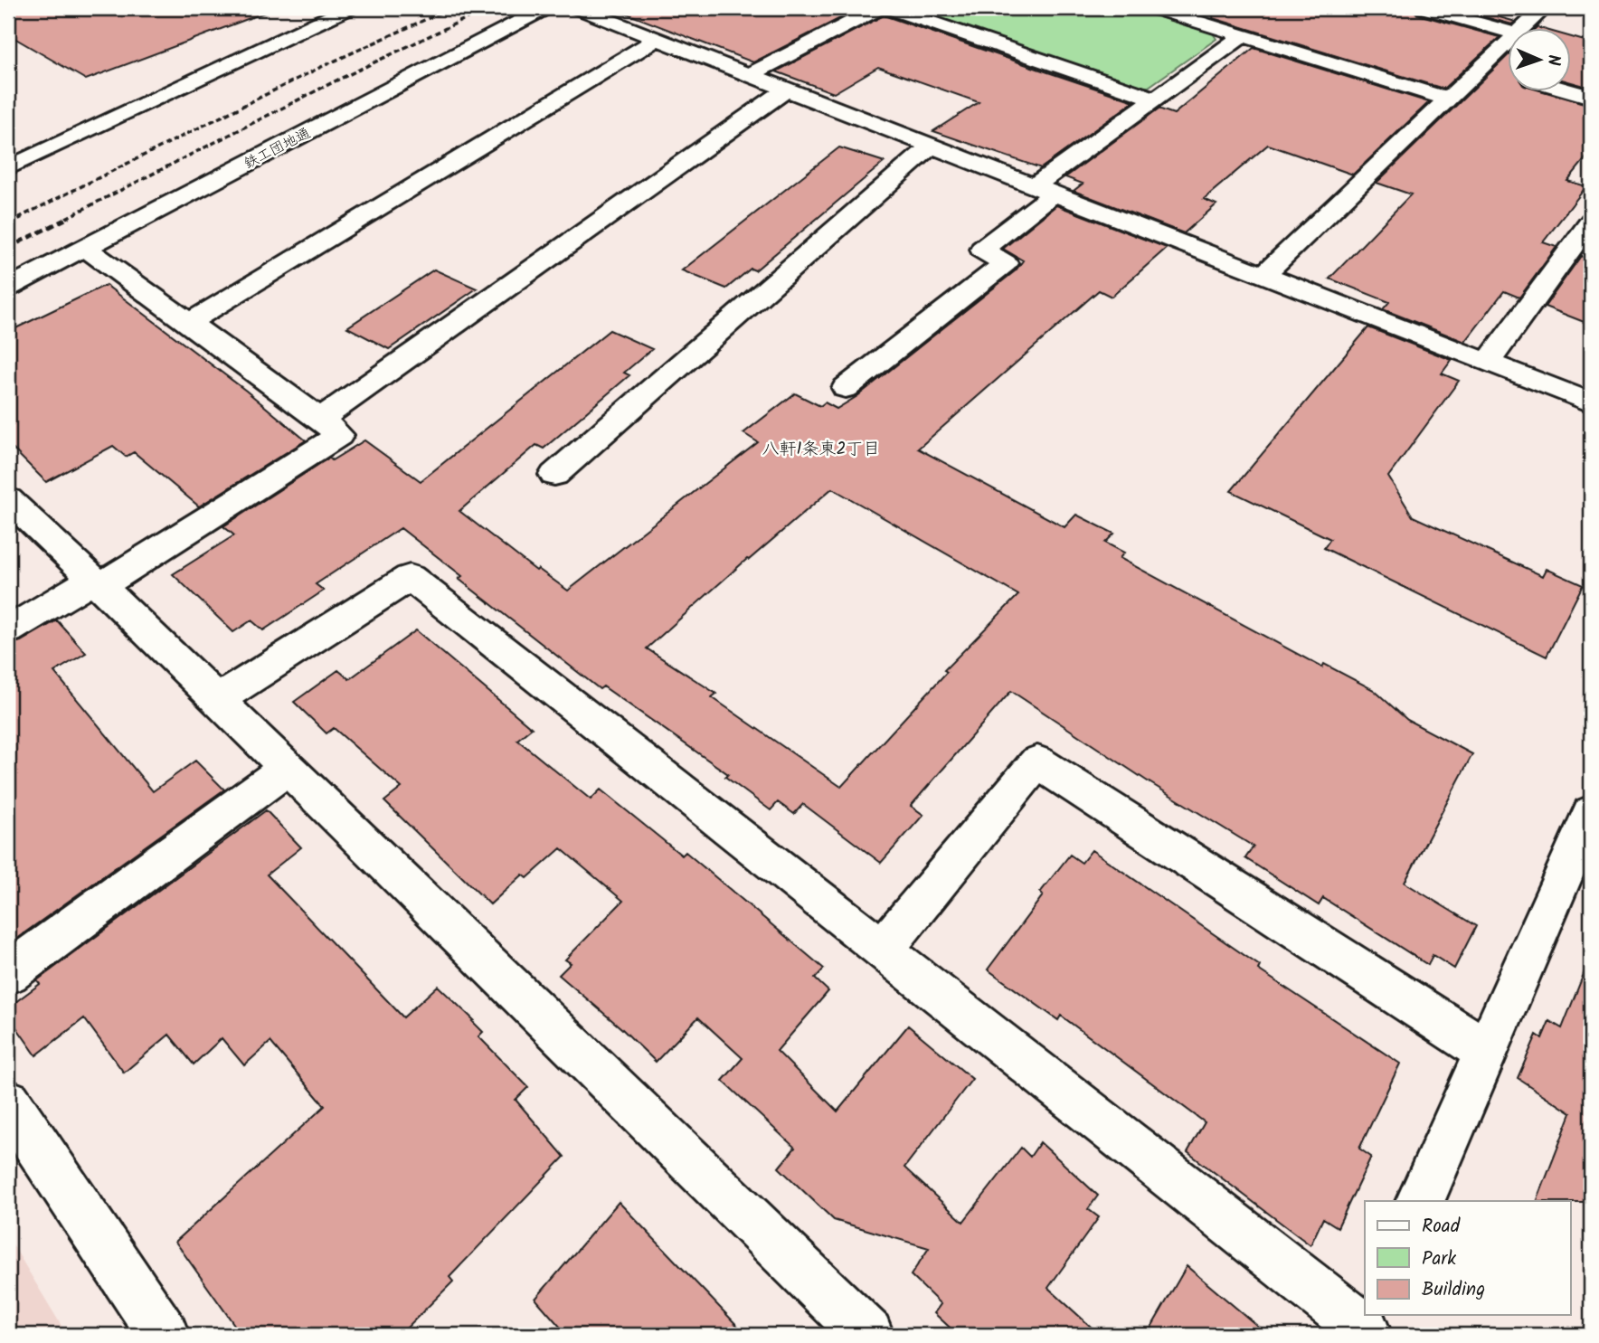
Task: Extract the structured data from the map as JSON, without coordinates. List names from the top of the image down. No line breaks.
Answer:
{"streets":{"street":["鉄工団地通"]},"districts":["八軒1条東2丁目"],"legend":["Road","Park","Building"],"north":"right"}
